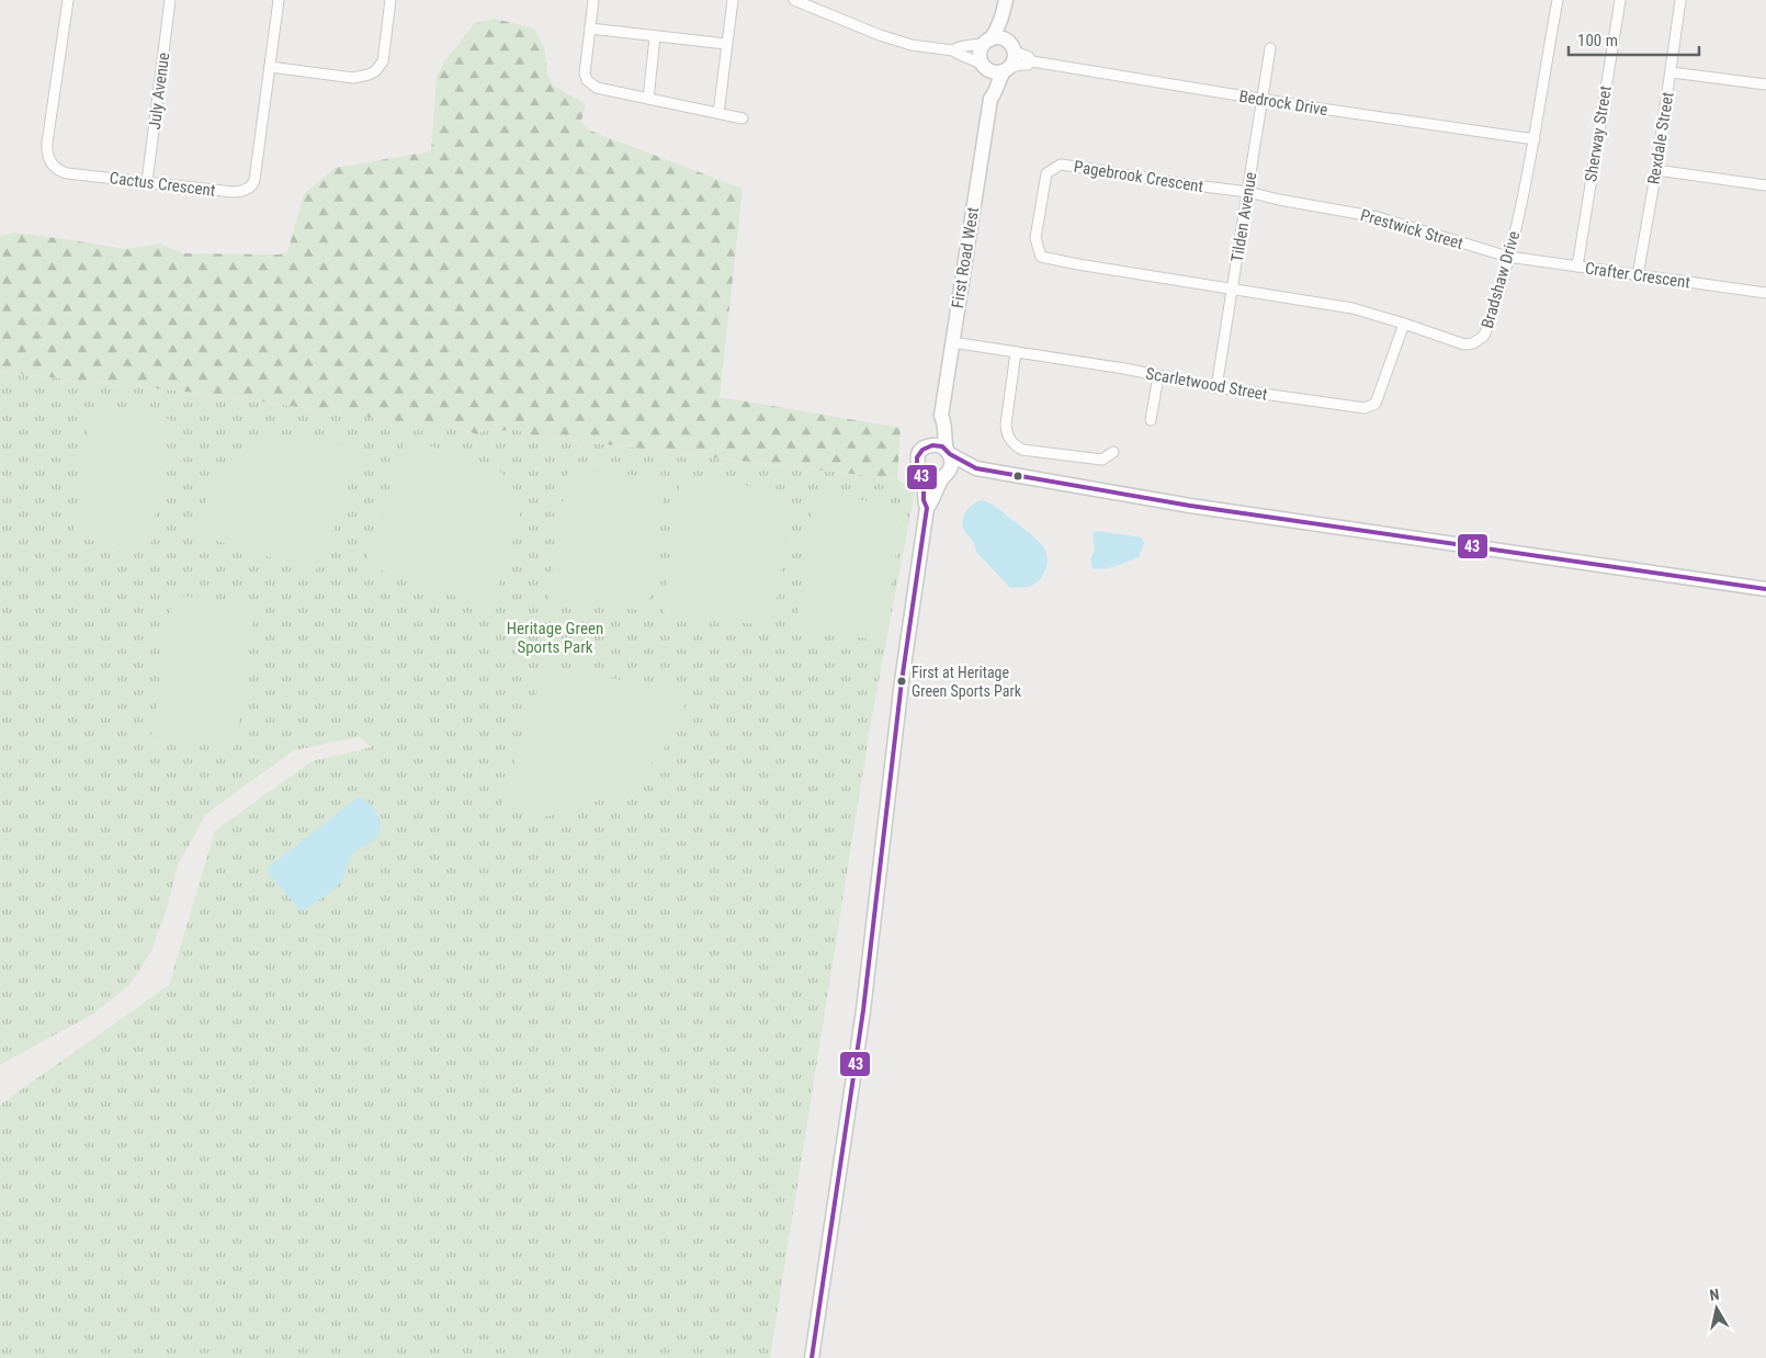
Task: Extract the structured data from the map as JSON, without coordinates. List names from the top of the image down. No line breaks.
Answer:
{"streets":{"street":["July Avenue","Bedrock Drive","Sherway Street","Rexdale Street","Pagebrook Crescent","Cactus Crescent","Tilden Avenue","Prestwick Street","First Road West","Crafter Crescent","Bradshaw Drive","Scarletwood Street"]},"crossings":[["July Avenue","Cactus Crescent"],["Bedrock Drive","Tilden Avenue"],["Bedrock Drive","First Road West"],["Bedrock Drive","Bradshaw Drive"],["Sherway Street","Crafter Crescent"],["Rexdale Street","Crafter Crescent"],["Pagebrook Crescent","Tilden Avenue"],["Pagebrook Crescent","Prestwick Street"],["Pagebrook Crescent","Bradshaw Drive"],["Tilden Avenue","Prestwick Street"],["Tilden Avenue","Bradshaw Drive"],["Tilden Avenue","Scarletwood Street"],["Prestwick Street","Crafter Crescent"],["Prestwick Street","Bradshaw Drive"],["First Road West","Scarletwood Street"],["Crafter Crescent","Bradshaw Drive"],["Bradshaw Drive","Scarletwood Street"]],"parks":["Heritage Green Sports Park"],"places":["First at Heritage Green Sports Park"],"lines":["transit line 43"],"scale_bar":"100 m","north":"top"}
